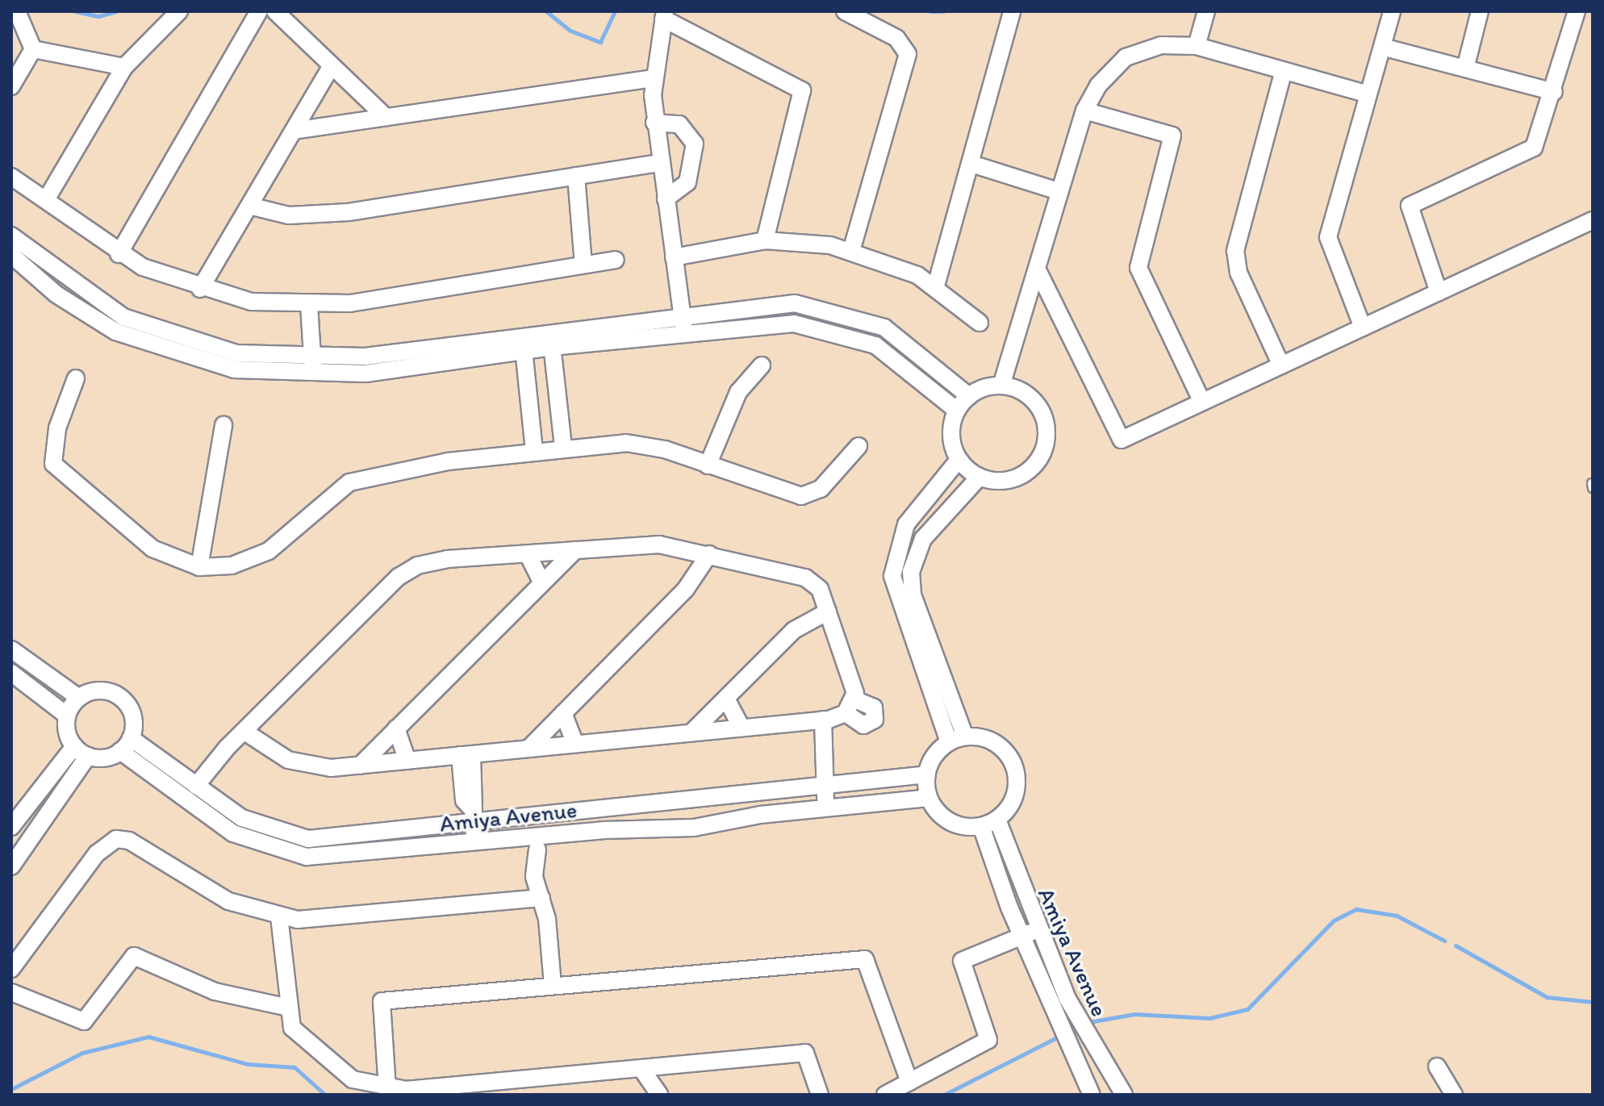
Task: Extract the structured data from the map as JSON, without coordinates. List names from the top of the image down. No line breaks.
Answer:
{"streets":{"street":["Amiya Avenue"]}}
